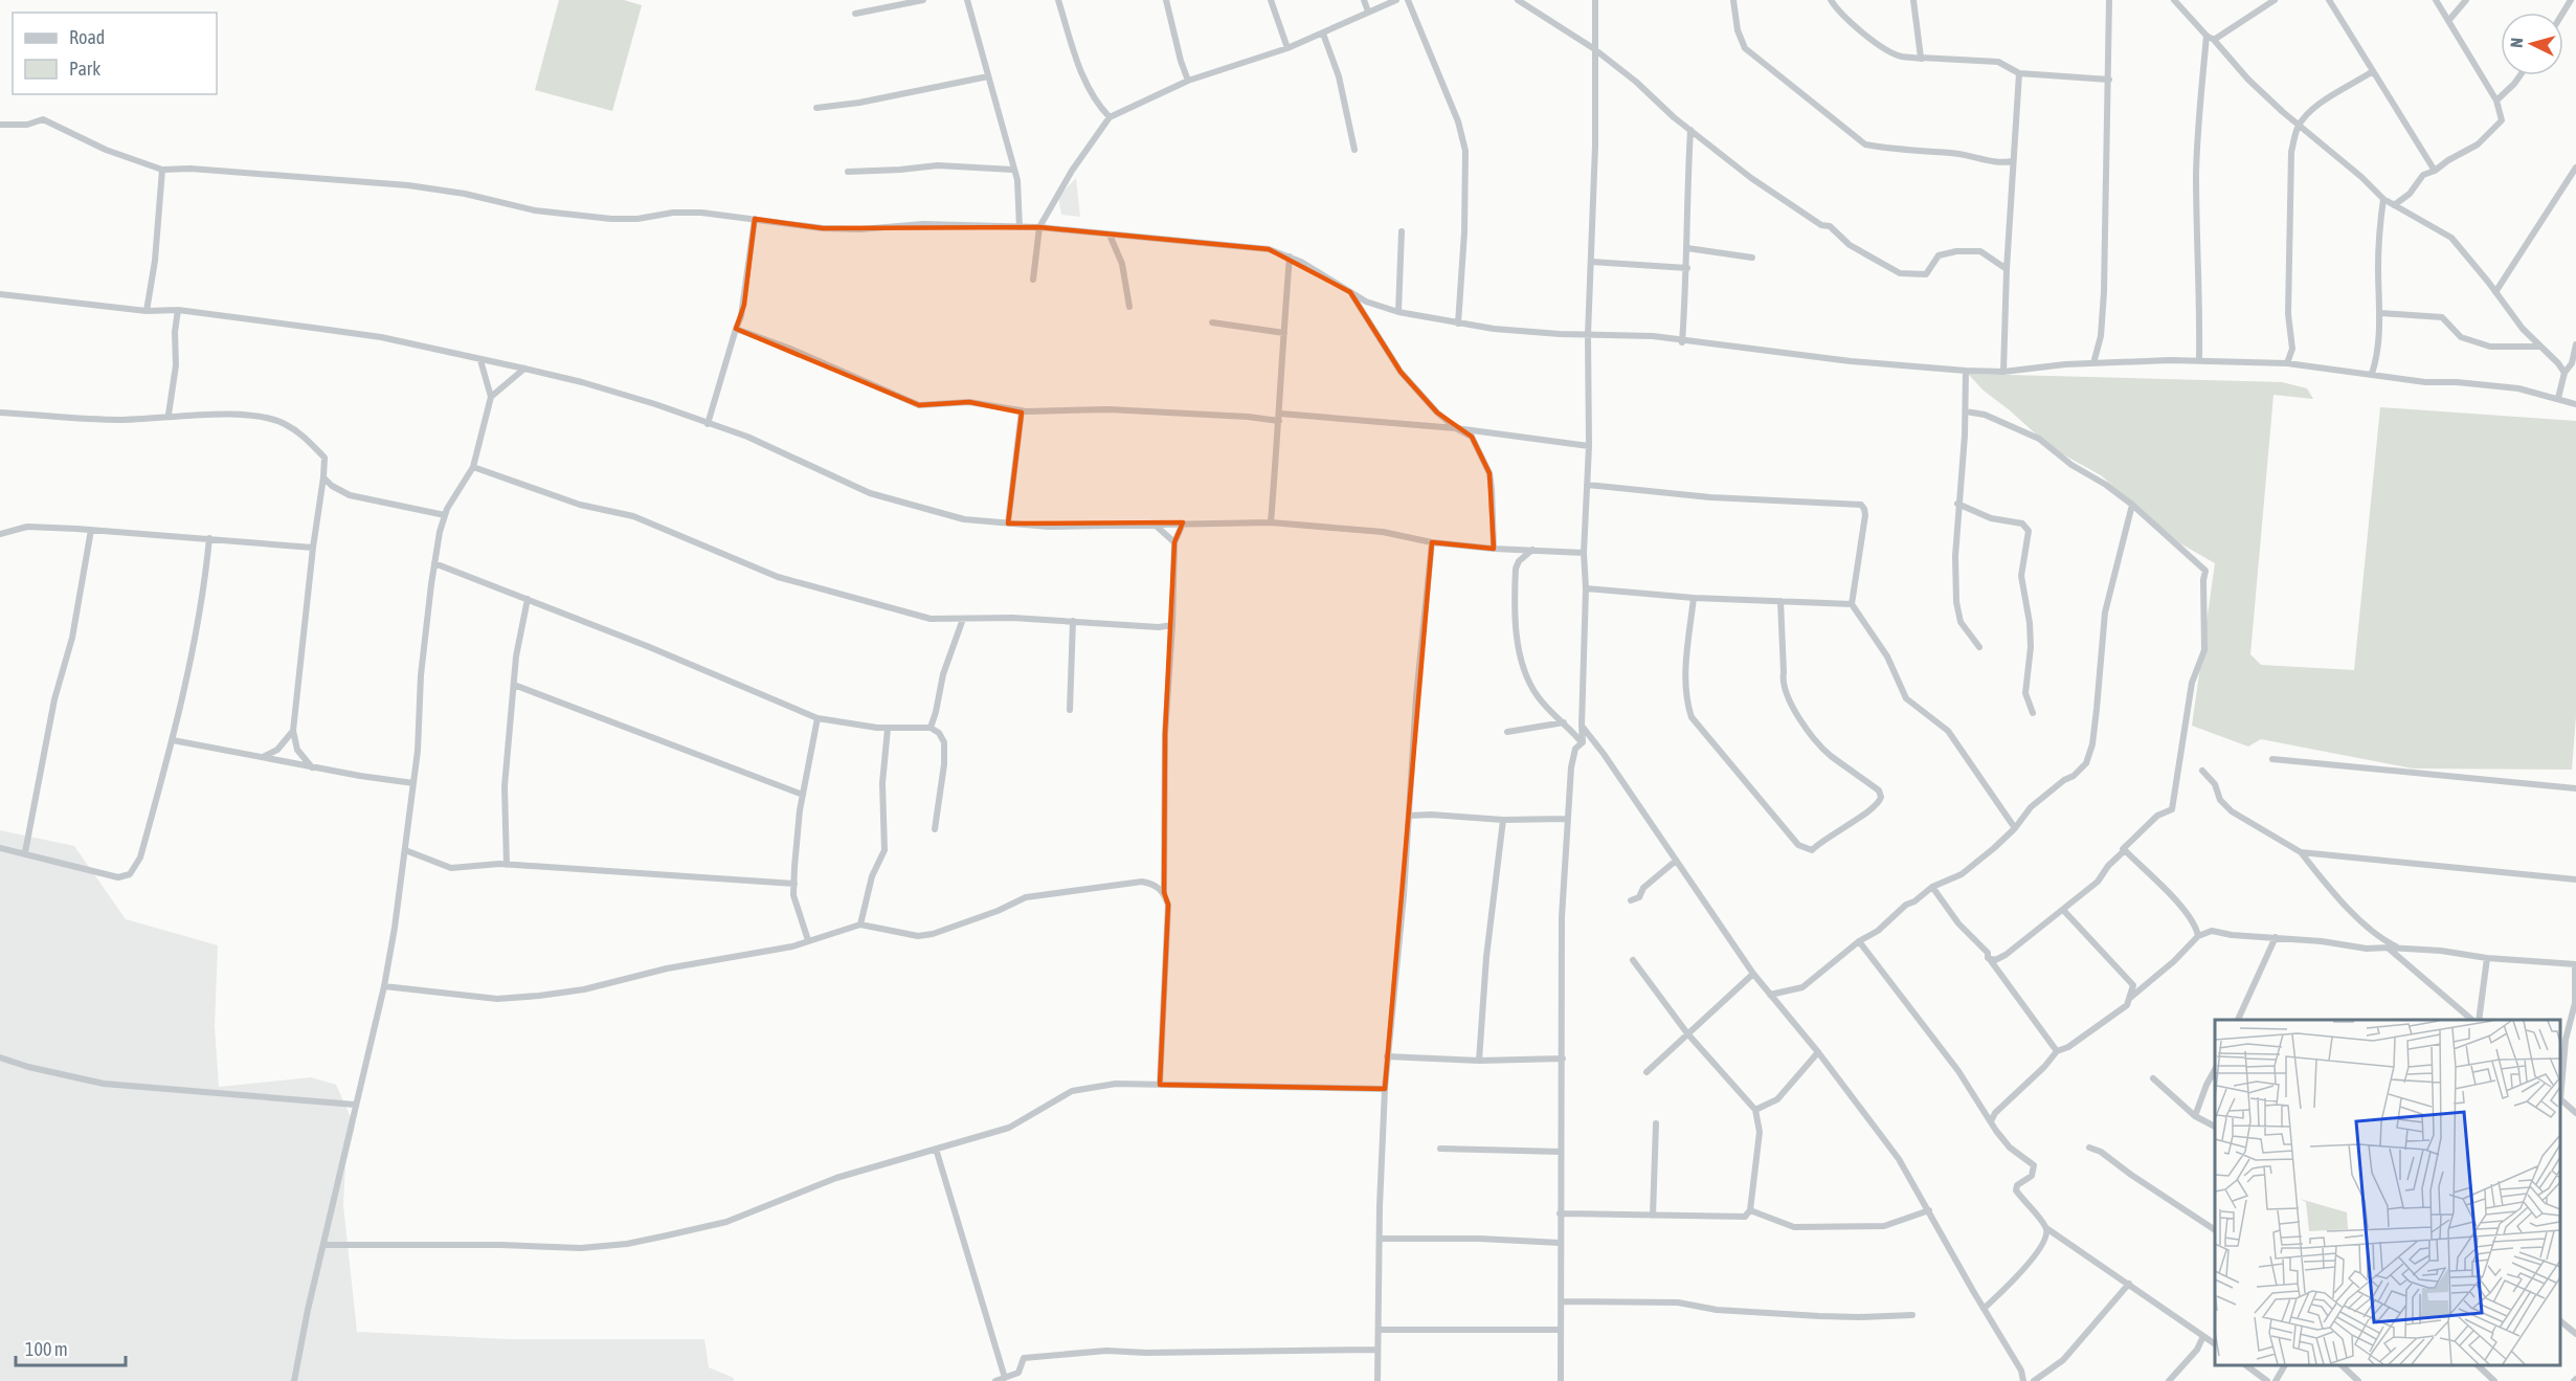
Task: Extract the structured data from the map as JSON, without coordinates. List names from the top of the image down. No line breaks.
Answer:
{"legend":["Road","Park"],"scale_bar":"100 m","north":"left"}
